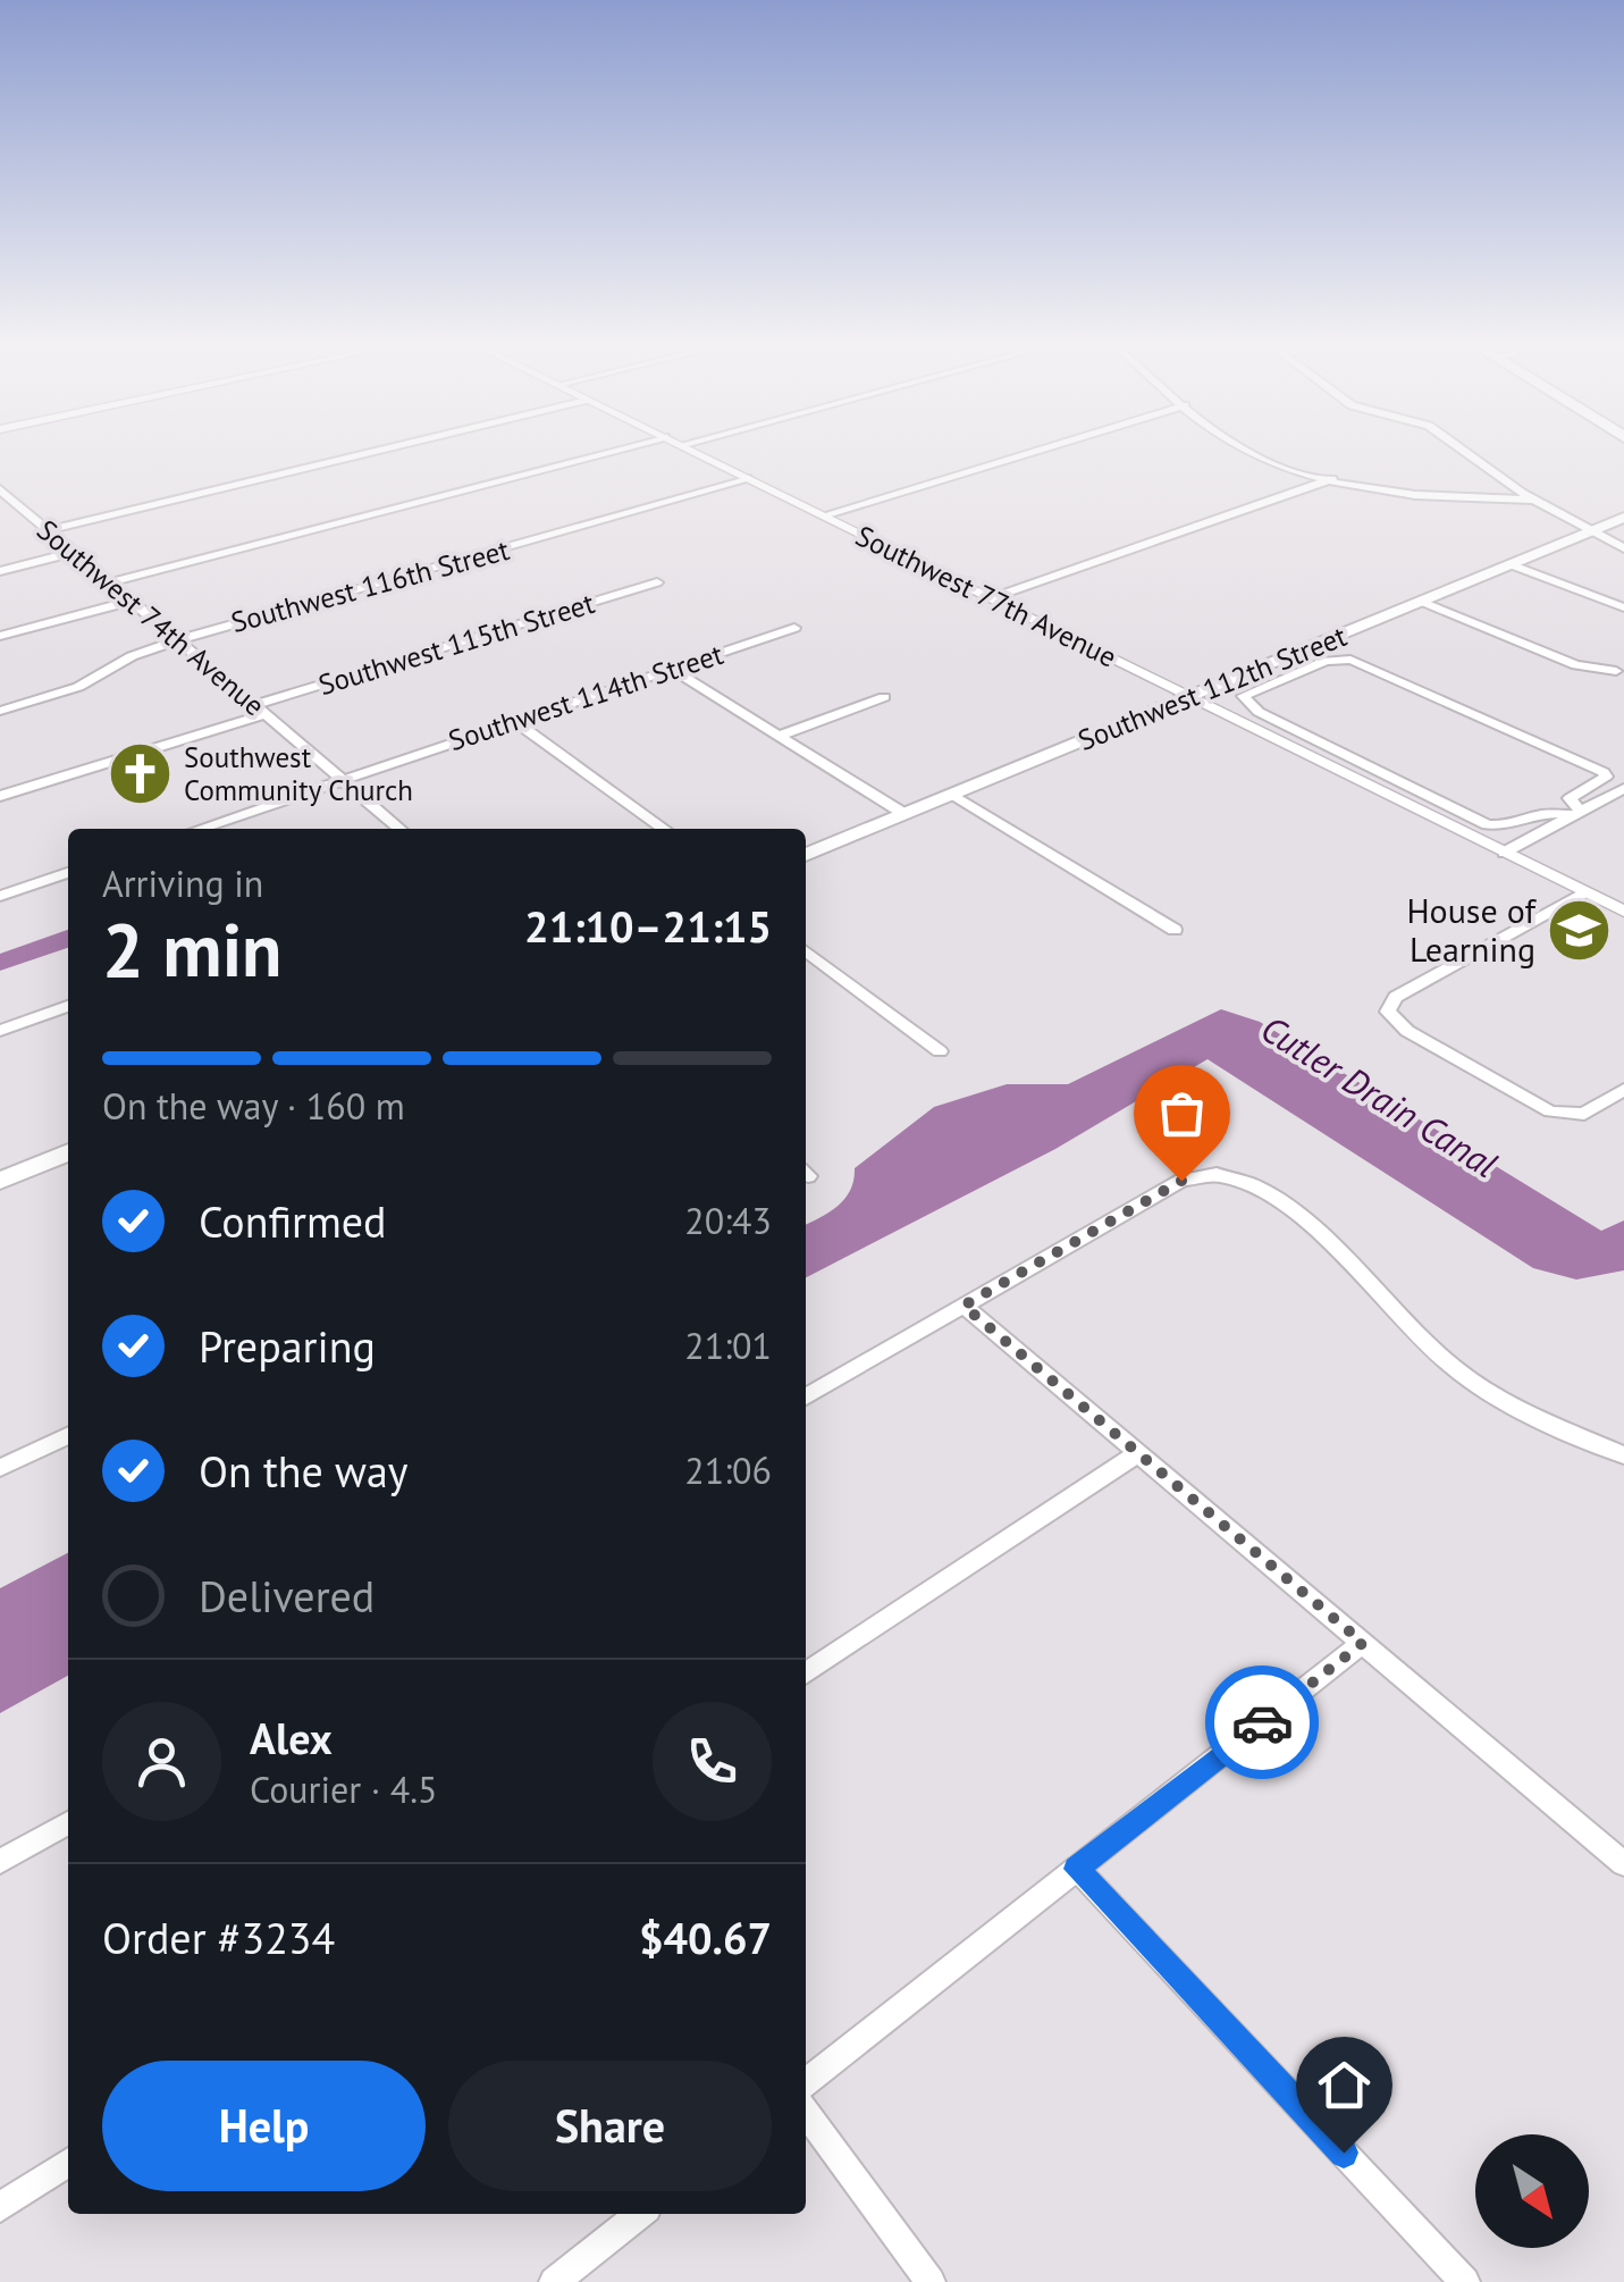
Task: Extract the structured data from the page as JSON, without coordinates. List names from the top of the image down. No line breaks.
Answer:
{"streets":{"main road":["Southwest 112th Street"],"street":["Southwest 116th Street","Southwest 77th Avenue","Southwest 74th Avenue","Southwest 115th Street","Southwest 114th Street"]},"crossings":[["Southwest 116th Street","Southwest 77th Avenue"],["Southwest 116th Street","Southwest 74th Avenue"],["Southwest 77th Avenue","Southwest 112th Street"],["Southwest 74th Avenue","Southwest 115th Street"],["Southwest 74th Avenue","Southwest 114th Street"]],"water":["Cutler Drain Canal"],"places":{"church":["Southwest Community Church"],"school or university":["House of Learning"]},"north":"bottom right","page":{"heading":["2 min","Arriving in","21:10–21:15"],"panel":["Alex","Courier · 4.5","Order #3234","$40.67"],"bar":"On the way · 160 m","list":[["Confirmed","20:43"],["Preparing","21:01"],["On the way","21:06"],"Delivered"],"buttons":["Help","Share"]}}
